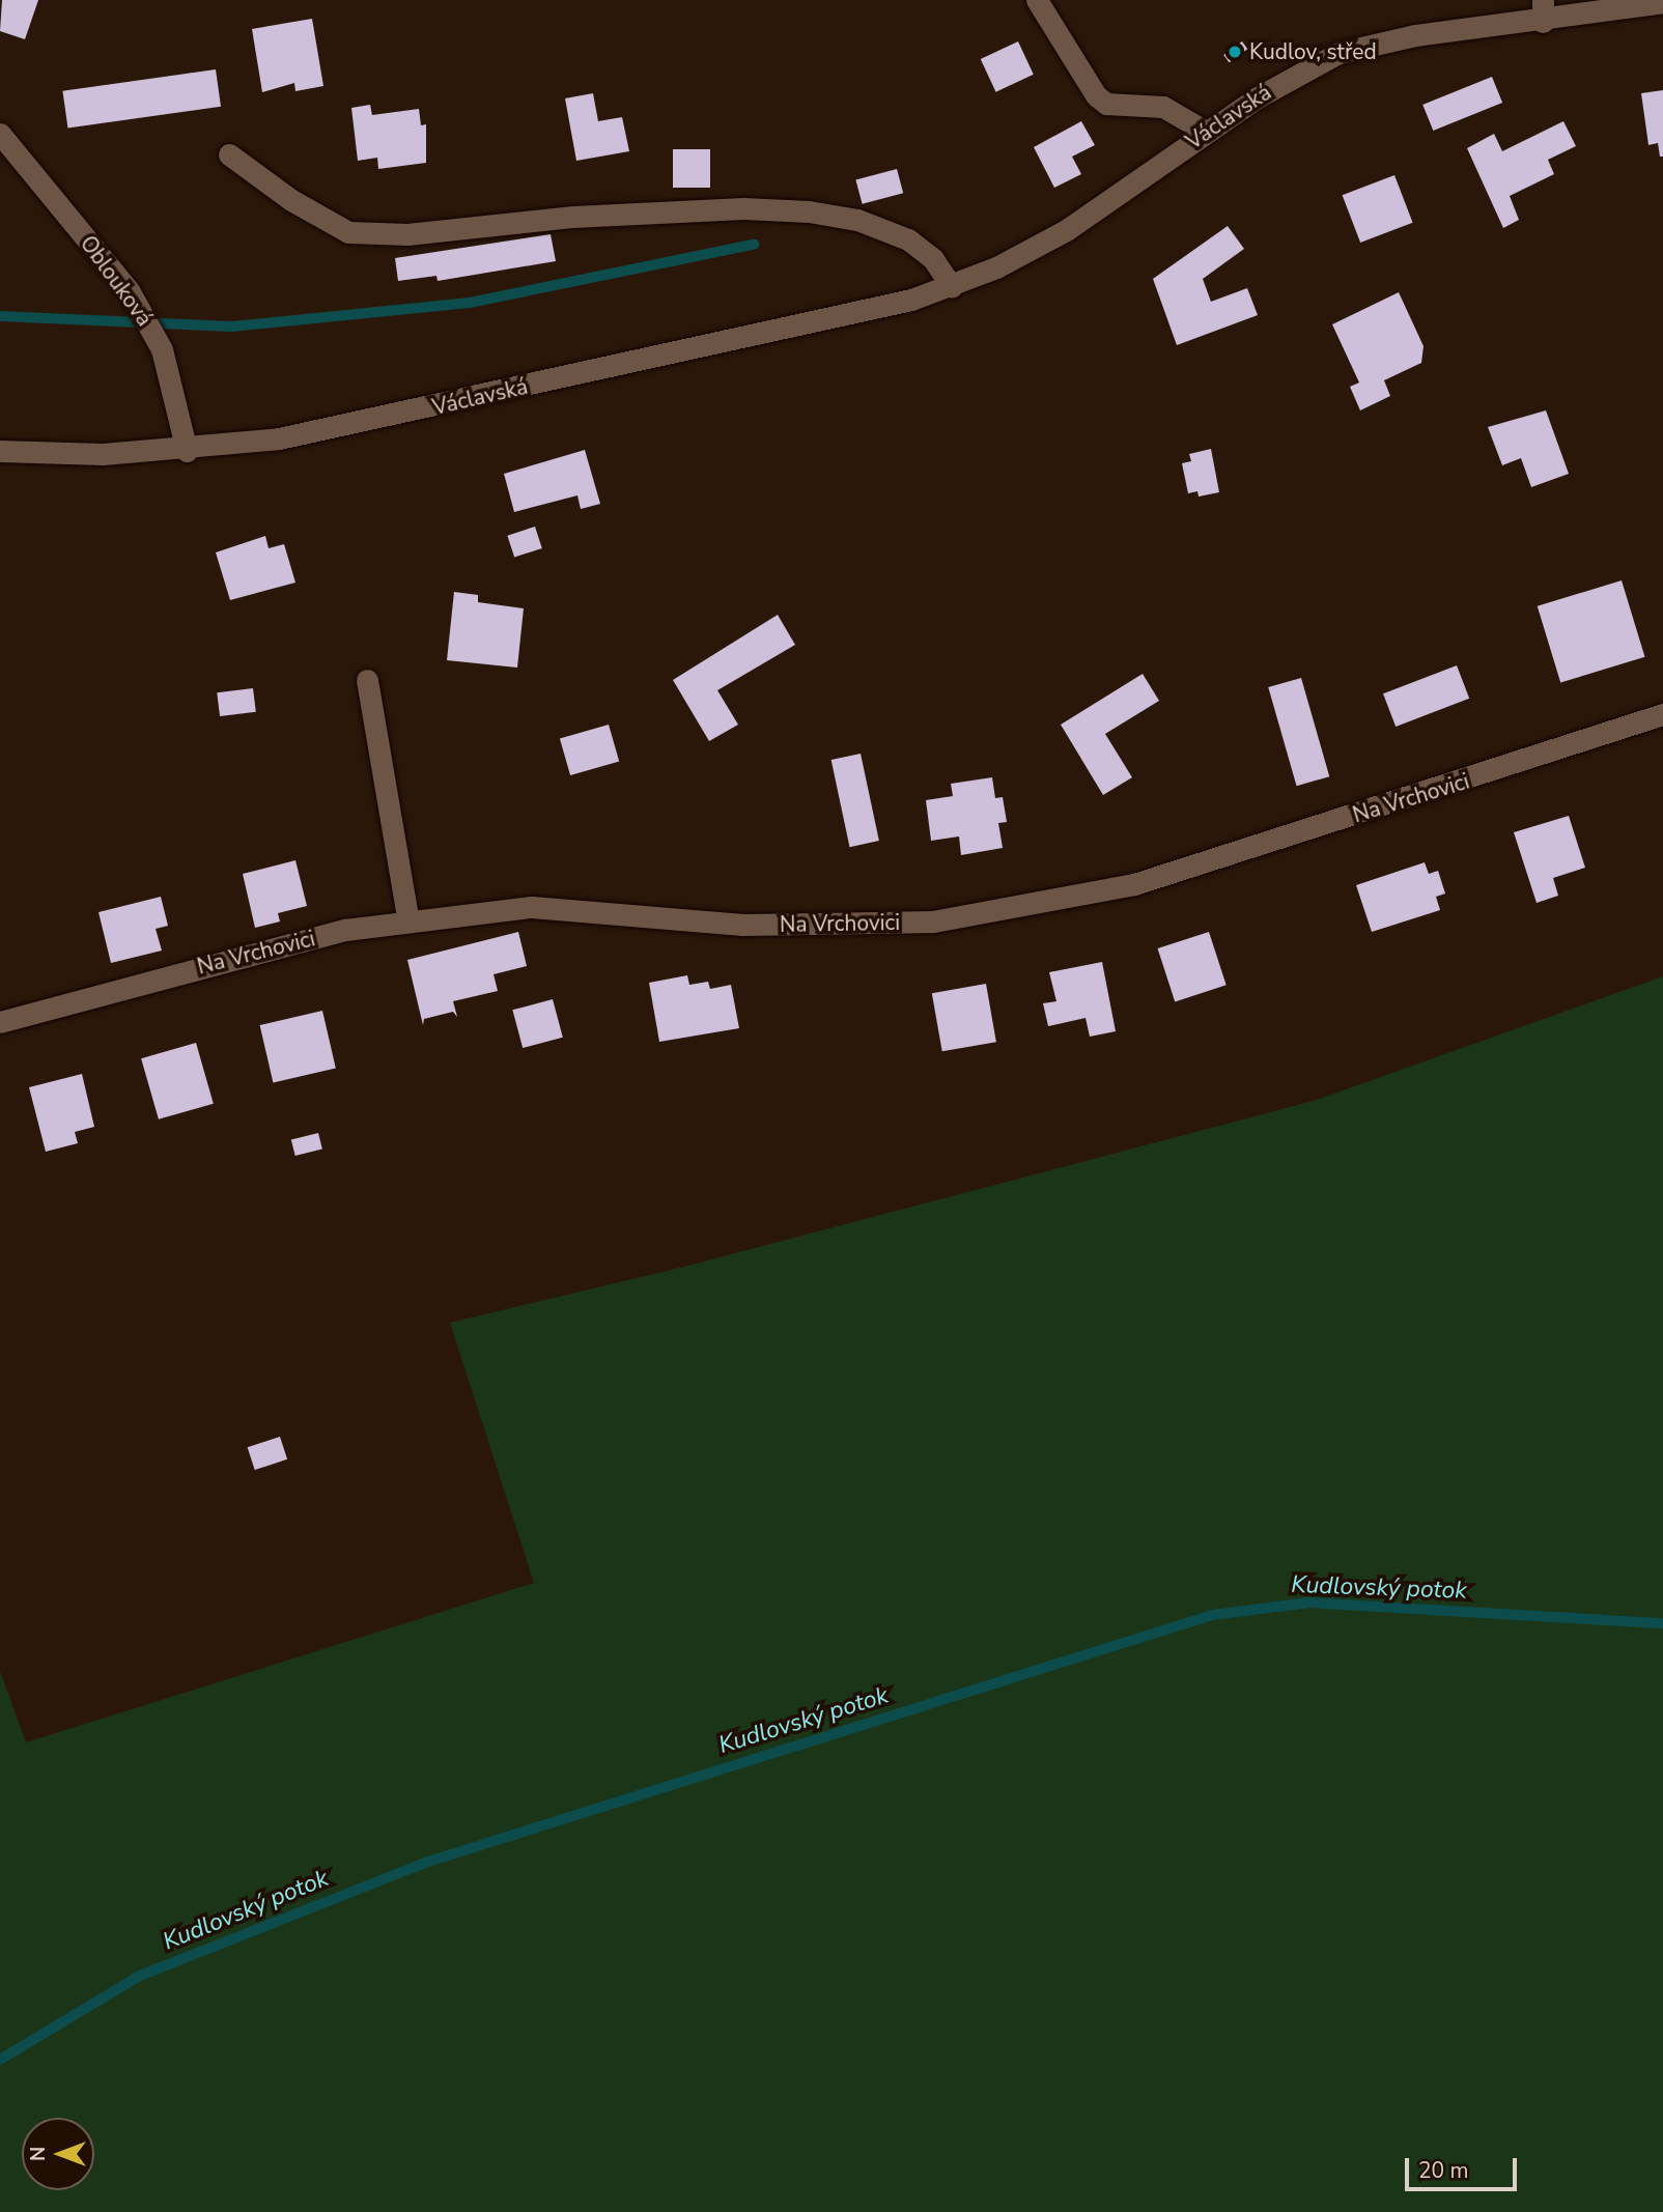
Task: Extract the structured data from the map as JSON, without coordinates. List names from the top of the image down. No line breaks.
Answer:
{"streets":{"street":["Václavská","Oblouková","Na Vrchovici"]},"crossings":[["Václavská","Oblouková"]],"water":["Kudlovský potok"],"places":["Kudlov, střed"],"scale_bar":"20 m","north":"left"}
